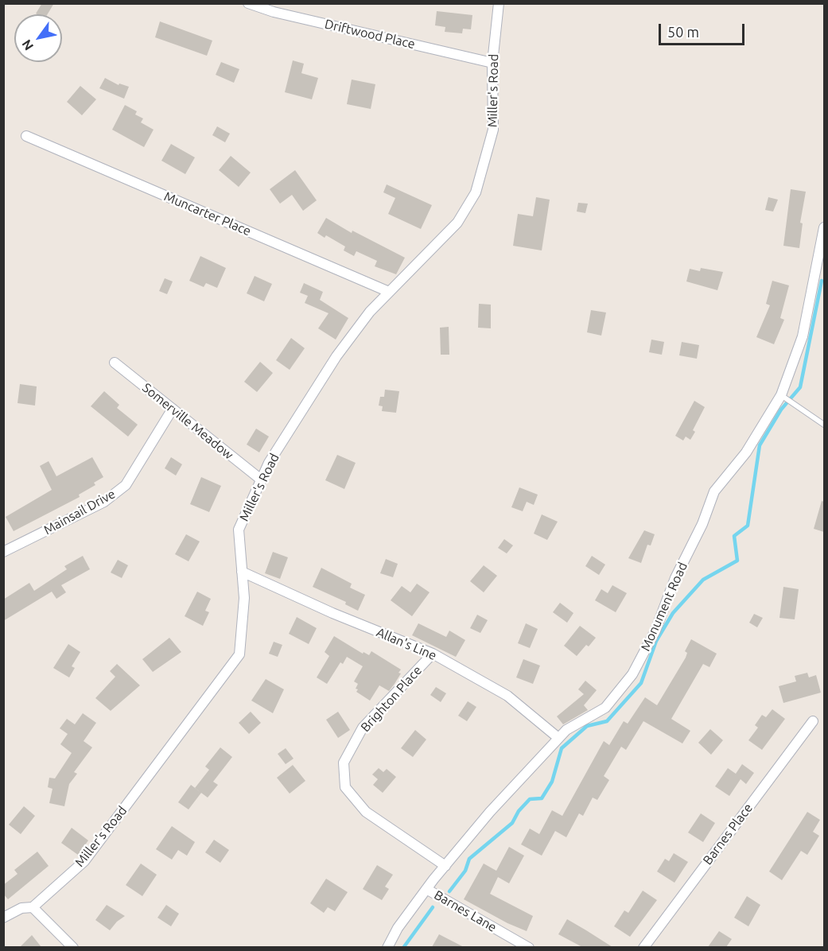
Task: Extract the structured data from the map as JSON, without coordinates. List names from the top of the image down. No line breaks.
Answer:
{"streets":{"street":["Driftwood Place","Miller's Road","Muncarter Place","Somerville Meadow","Mainsail Drive","Monument Road","Allan's Line","Brighton Place","Barnes Place","Barnes Lane"]},"crossings":[["Driftwood Place","Miller's Road"],["Miller's Road","Muncarter Place"],["Miller's Road","Somerville Meadow"],["Miller's Road","Allan's Line"],["Somerville Meadow","Mainsail Drive"],["Monument Road","Allan's Line"],["Monument Road","Brighton Place"],["Monument Road","Barnes Lane"],["Allan's Line","Brighton Place"]],"scale_bar":"50 m","north":"bottom left"}
